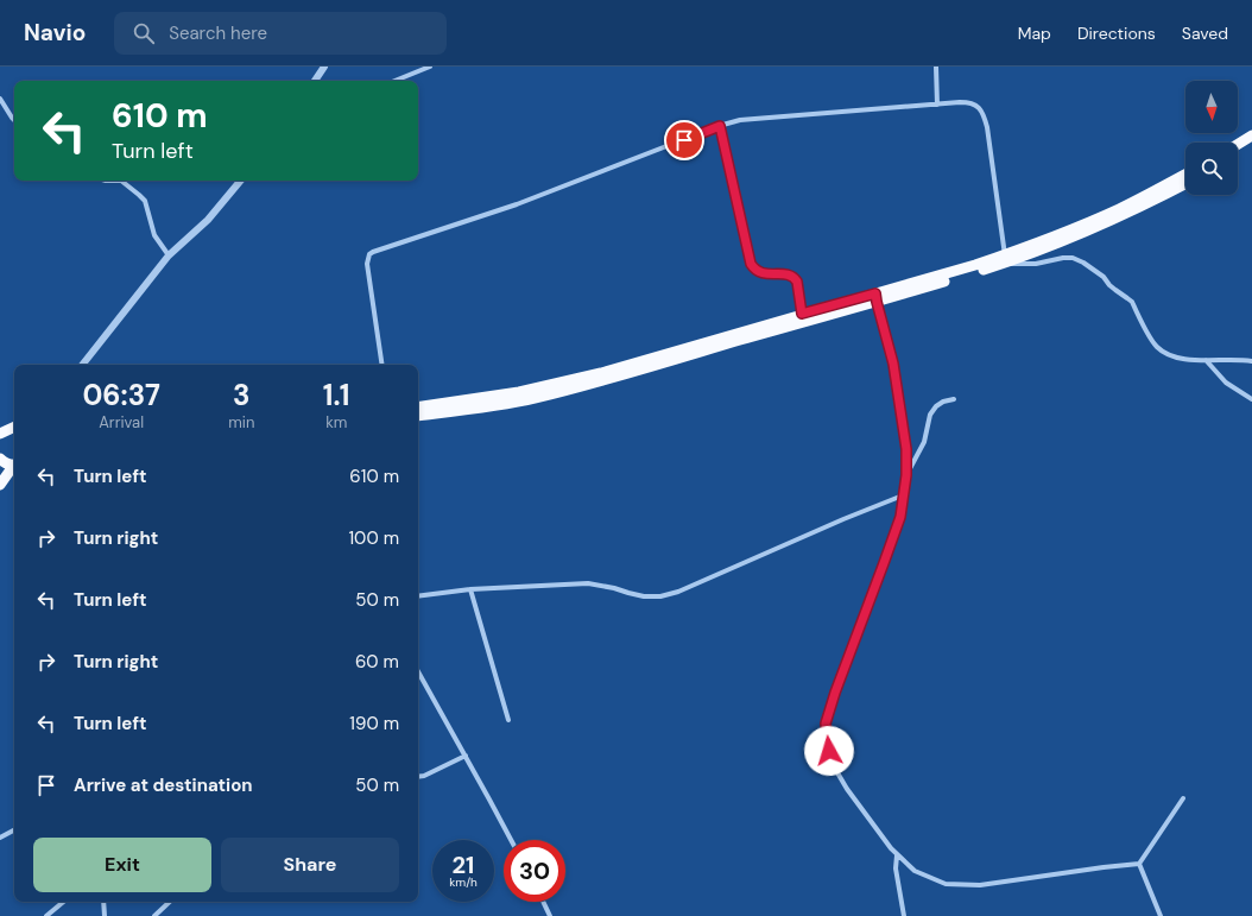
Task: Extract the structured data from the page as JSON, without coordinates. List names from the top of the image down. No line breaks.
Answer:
{"north":"bottom","page":{"header":"Navio","search":"Search here","nav":["Map","Directions","Saved"],"turn":["610 m","Turn left"],"eta":["06:37","Arrival","3","min","1.1","km"],"list":[{"name":"Turn left","value":"610 m"},{"name":"Turn right","value":"100 m"},{"name":"Turn left","value":"50 m"},{"name":"Turn right","value":"60 m"},{"name":"Turn left","value":"190 m"},{"name":"Arrive at destination","value":"50 m"}],"buttons":["Exit","Share"],"speed":"21 km/h","limit":"30"}}
